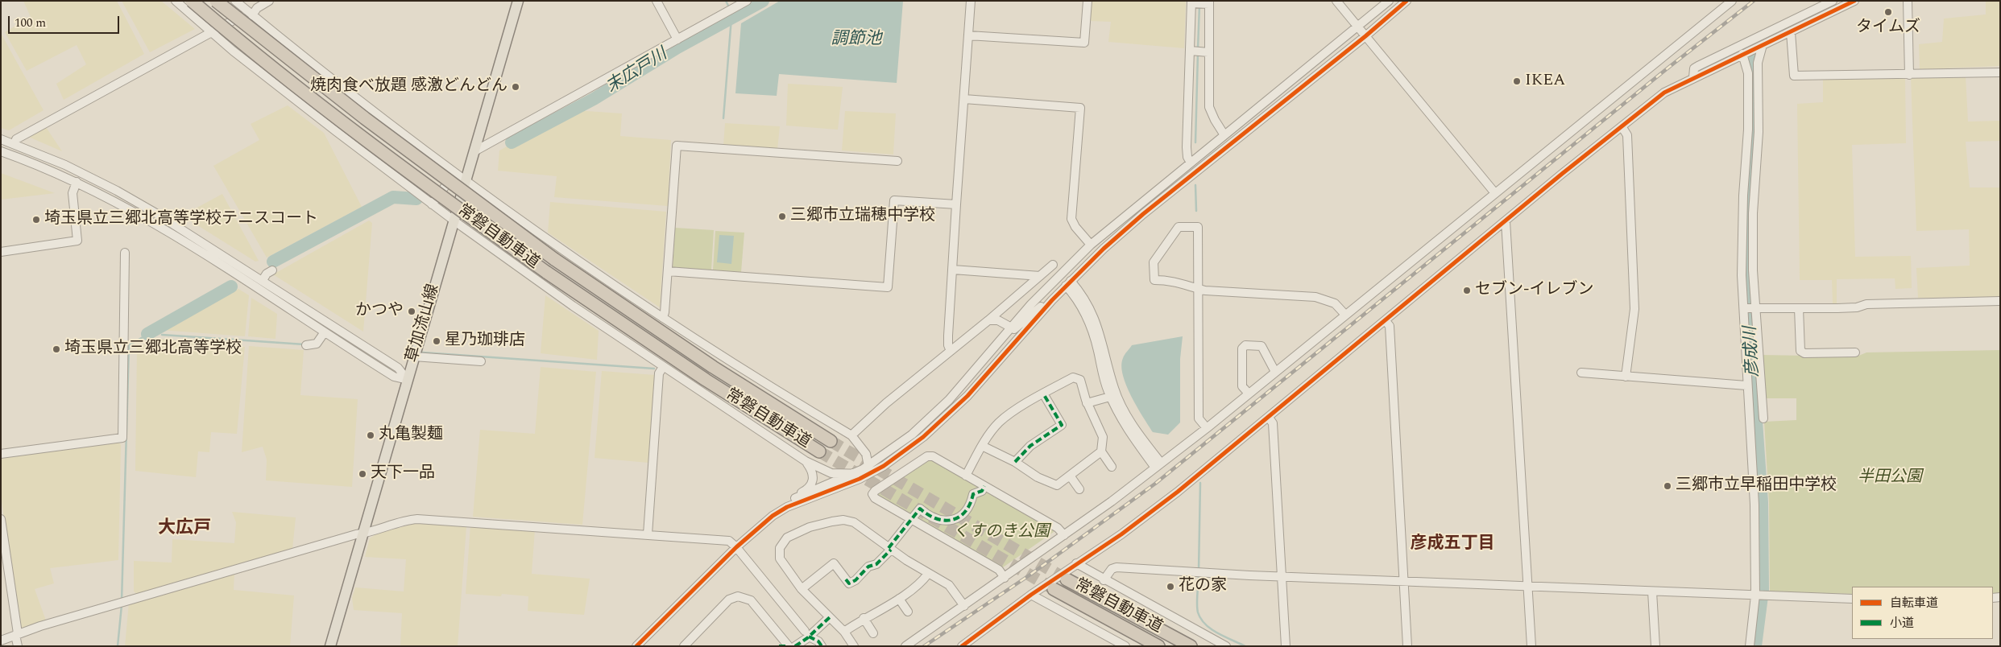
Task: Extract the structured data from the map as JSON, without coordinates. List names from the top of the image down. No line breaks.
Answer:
{"streets":{"highway":["常磐自動車道"],"main road":["草加流山線"]},"districts":["大広戸","彦成五丁目"],"water":["調節池","末広戸川","彦成川"],"parks":["半田公園","くすのき公園"],"places":["タイムズ","IKEA","焼肉食べ放題 感激どんどん","三郷市立瑞穂中学校","埼玉県立三郷北高等学校テニスコート","セブン-イレブン","かつや","星乃珈琲店","埼玉県立三郷北高等学校","丸亀製麺","天下一品","三郷市立早稲田中学校","花の家"],"legend":["自転車道","小道"],"scale_bar":"100 m"}
